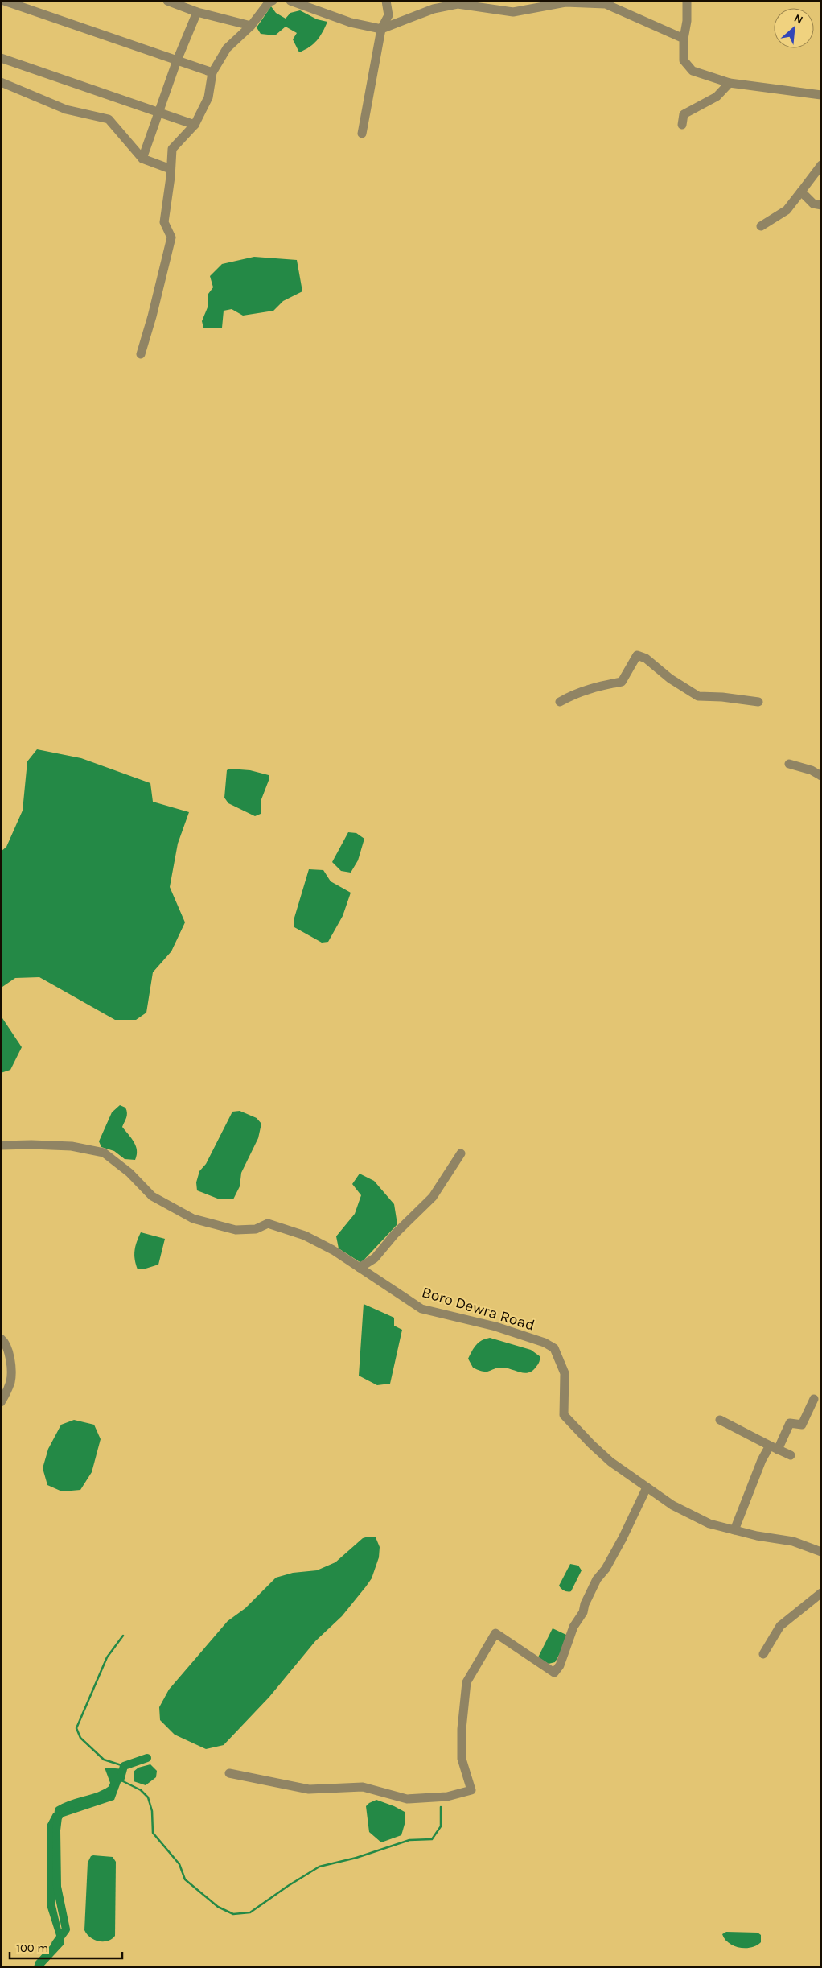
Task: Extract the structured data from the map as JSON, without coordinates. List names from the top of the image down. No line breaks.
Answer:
{"streets":{"street":["Boro Dewra Road"]},"scale_bar":"100 m","north":"top right"}
